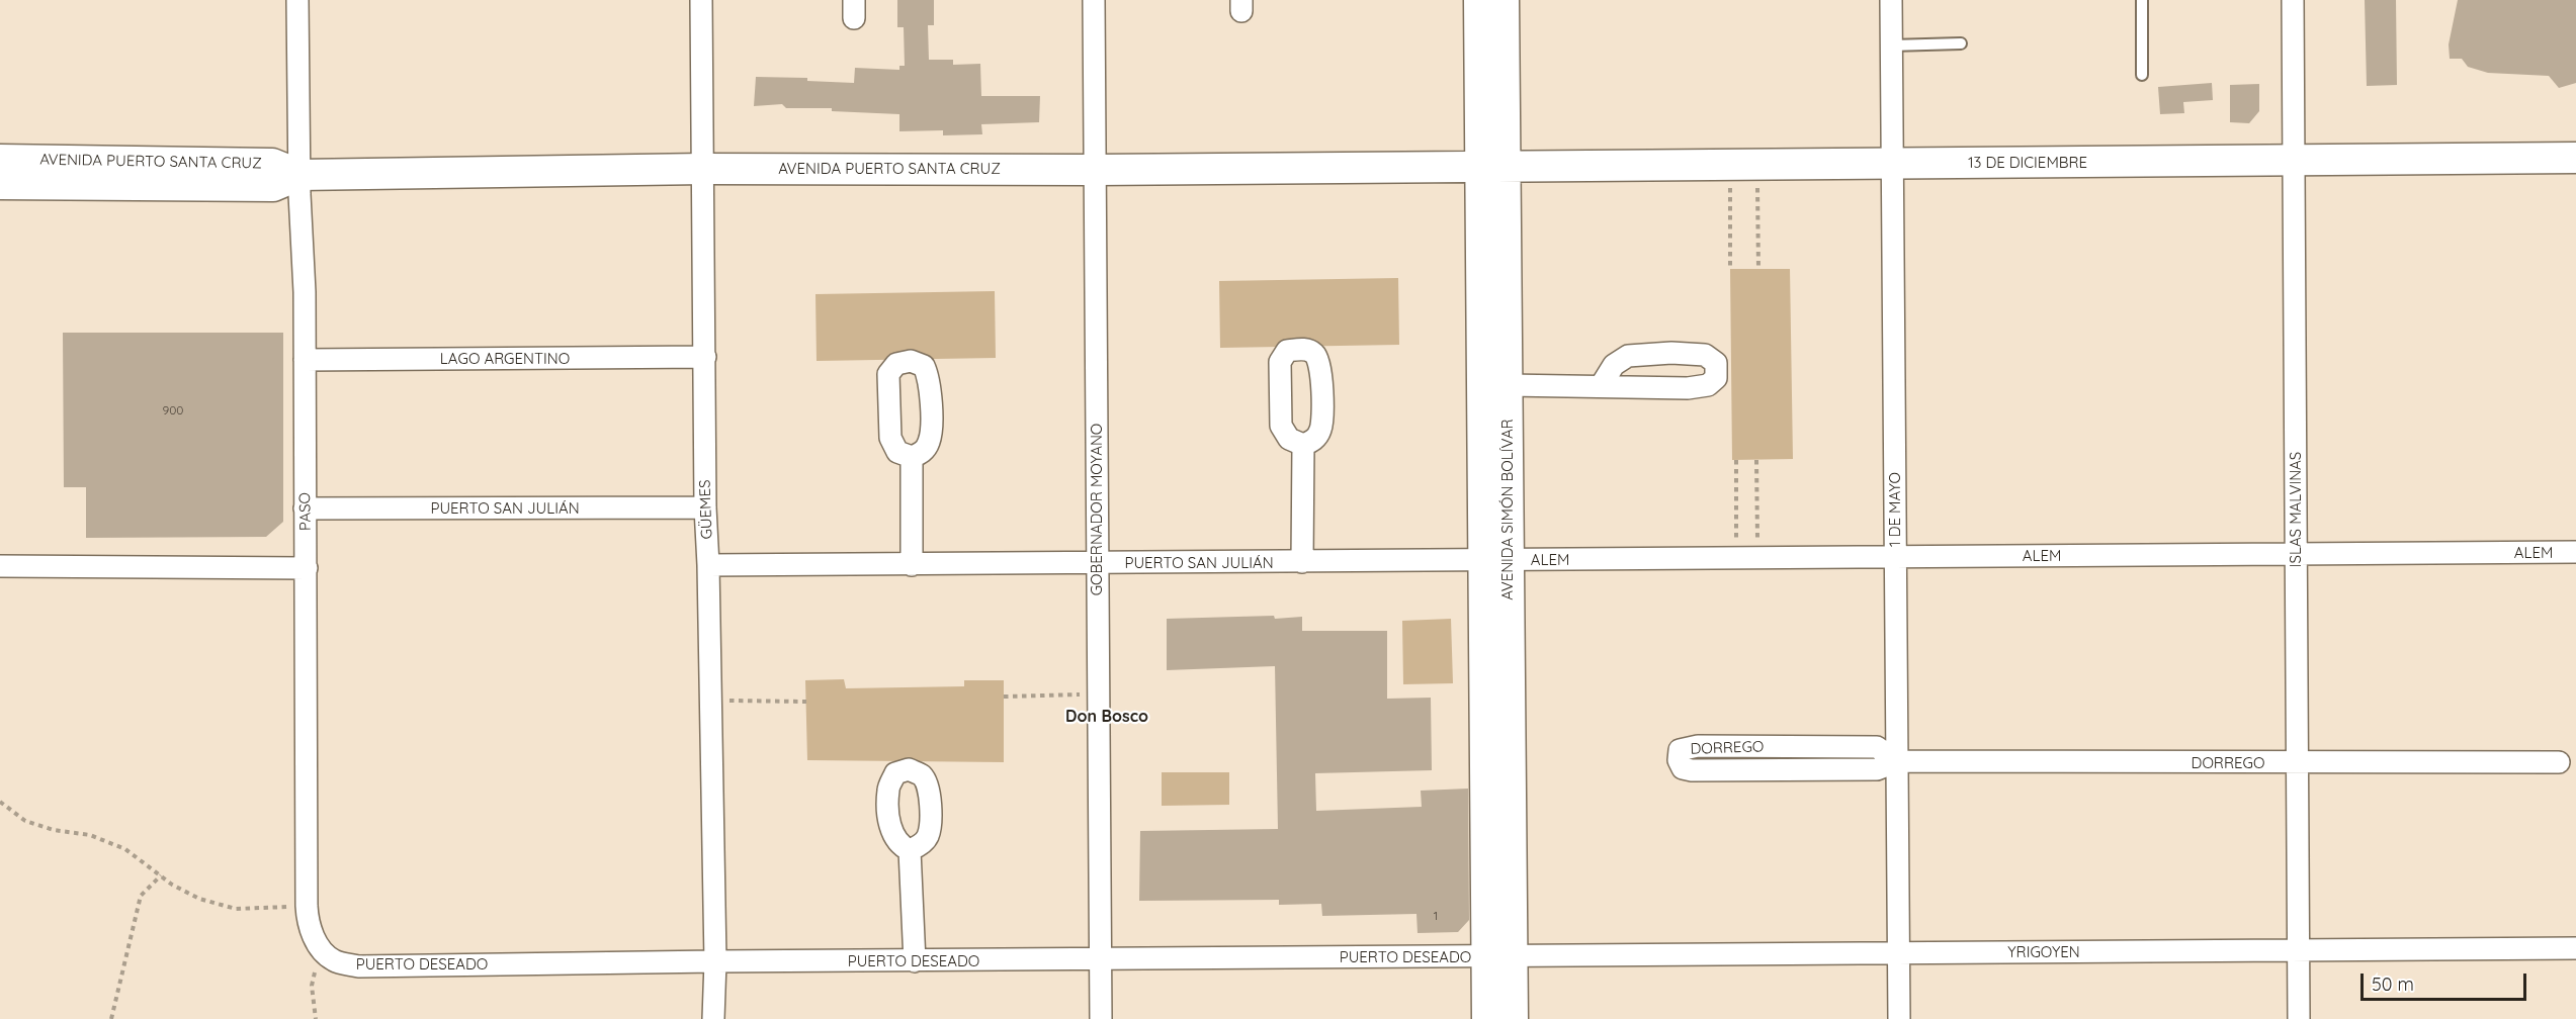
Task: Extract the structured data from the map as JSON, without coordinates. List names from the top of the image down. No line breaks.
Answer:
{"streets":{"street":["AVENIDA PUERTO SANTA CRUZ","13 DE DICIEMBRE","LAGO ARGENTINO","PUERTO SAN JULIÁN","GÜEMES","GOBERNADOR MOYANO","AVENIDA SIMÓN BOLÍVAR","1 DE MAYO","ISLAS MALVINAS","PASO","ALEM","DORREGO","YRIGOYEN","PUERTO DESEADO"]},"crossings":[["AVENIDA PUERTO SANTA CRUZ","13 DE DICIEMBRE"],["AVENIDA PUERTO SANTA CRUZ","GÜEMES"],["AVENIDA PUERTO SANTA CRUZ","GOBERNADOR MOYANO"],["AVENIDA PUERTO SANTA CRUZ","AVENIDA SIMÓN BOLÍVAR"],["AVENIDA PUERTO SANTA CRUZ","PASO"],["13 DE DICIEMBRE","AVENIDA SIMÓN BOLÍVAR"],["13 DE DICIEMBRE","1 DE MAYO"],["13 DE DICIEMBRE","ISLAS MALVINAS"],["LAGO ARGENTINO","GÜEMES"],["LAGO ARGENTINO","PASO"],["PUERTO SAN JULIÁN","GÜEMES"],["PUERTO SAN JULIÁN","GOBERNADOR MOYANO"],["PUERTO SAN JULIÁN","AVENIDA SIMÓN BOLÍVAR"],["PUERTO SAN JULIÁN","PASO"],["PUERTO SAN JULIÁN","ALEM"],["GÜEMES","PUERTO DESEADO"],["GOBERNADOR MOYANO","PUERTO DESEADO"],["AVENIDA SIMÓN BOLÍVAR","ALEM"],["AVENIDA SIMÓN BOLÍVAR","YRIGOYEN"],["AVENIDA SIMÓN BOLÍVAR","PUERTO DESEADO"],["1 DE MAYO","ALEM"],["1 DE MAYO","DORREGO"],["1 DE MAYO","YRIGOYEN"],["ISLAS MALVINAS","ALEM"],["ISLAS MALVINAS","DORREGO"],["ISLAS MALVINAS","YRIGOYEN"],["PASO","PUERTO DESEADO"],["YRIGOYEN","PUERTO DESEADO"]],"districts":["Don Bosco"],"house_numbers":["900","1"],"scale_bar":"50 m"}
